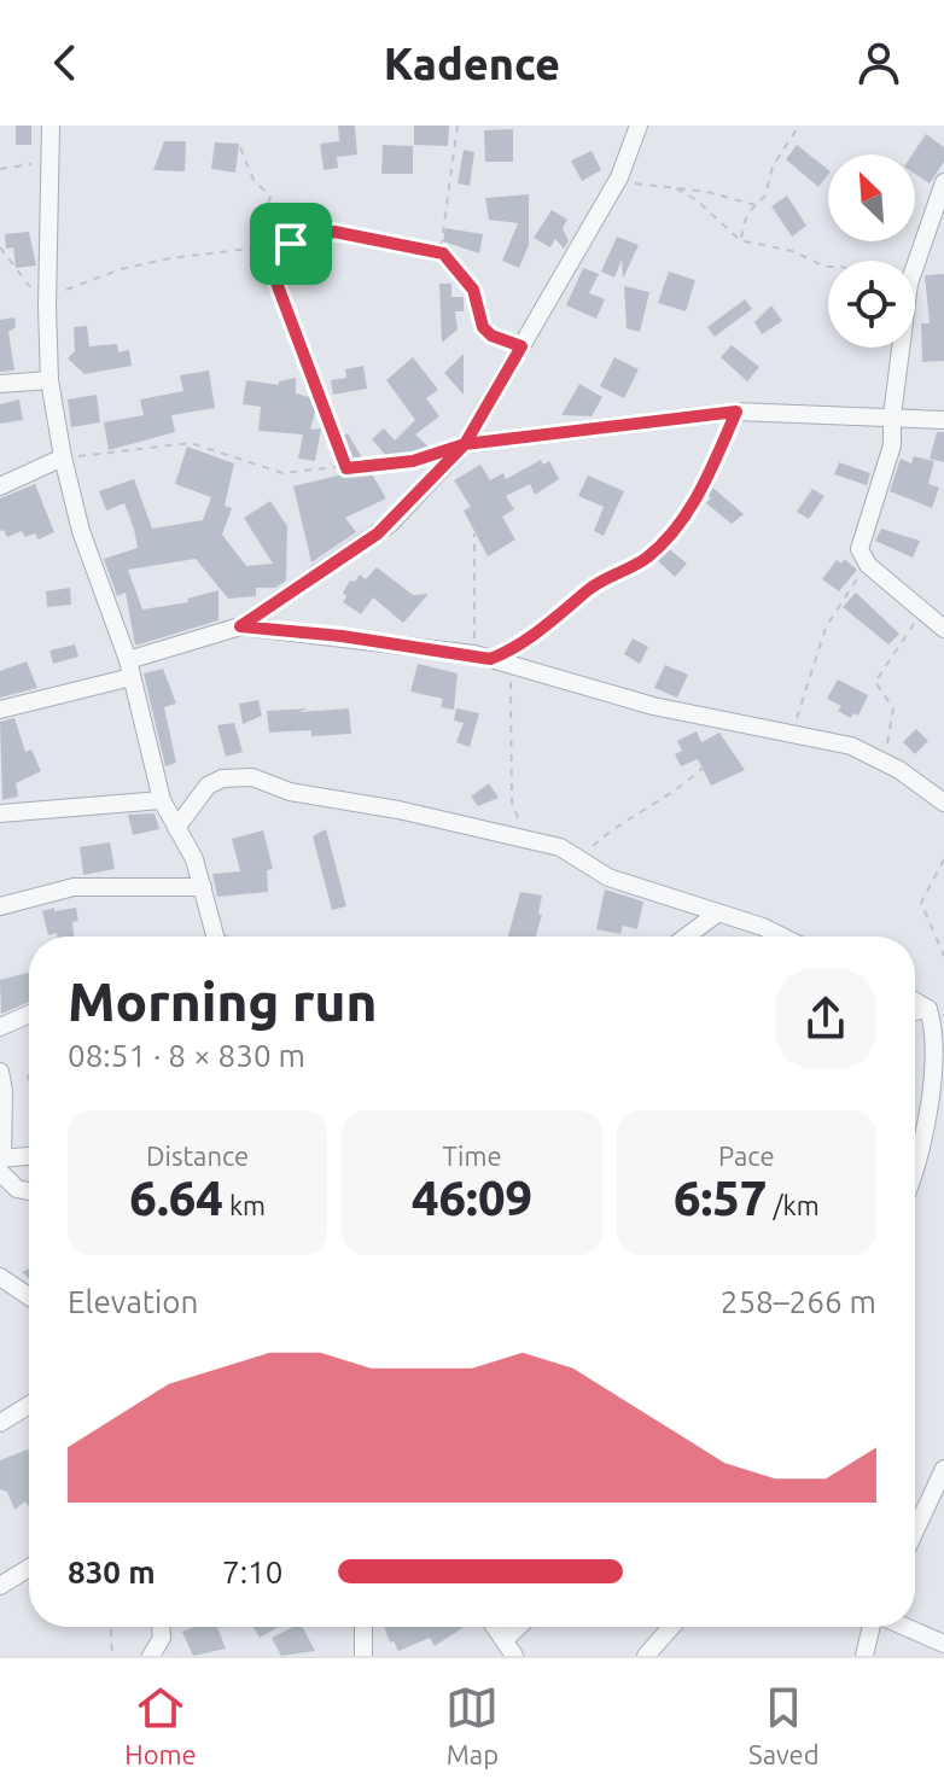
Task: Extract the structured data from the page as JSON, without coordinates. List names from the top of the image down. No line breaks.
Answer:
{"north":"top left","page":{"header":"Kadence","heading":["Morning run","08:51 · 8 × 830 m"],"stats":[["Distance","6.64 km"],["Time","46:09"],["Pace","6:57 /km"]],"chart":["Elevation","258–266 m"],"list":[{"name":"830 m","note":"7:10"}],"tabs":["Home","Map","Saved"]}}
